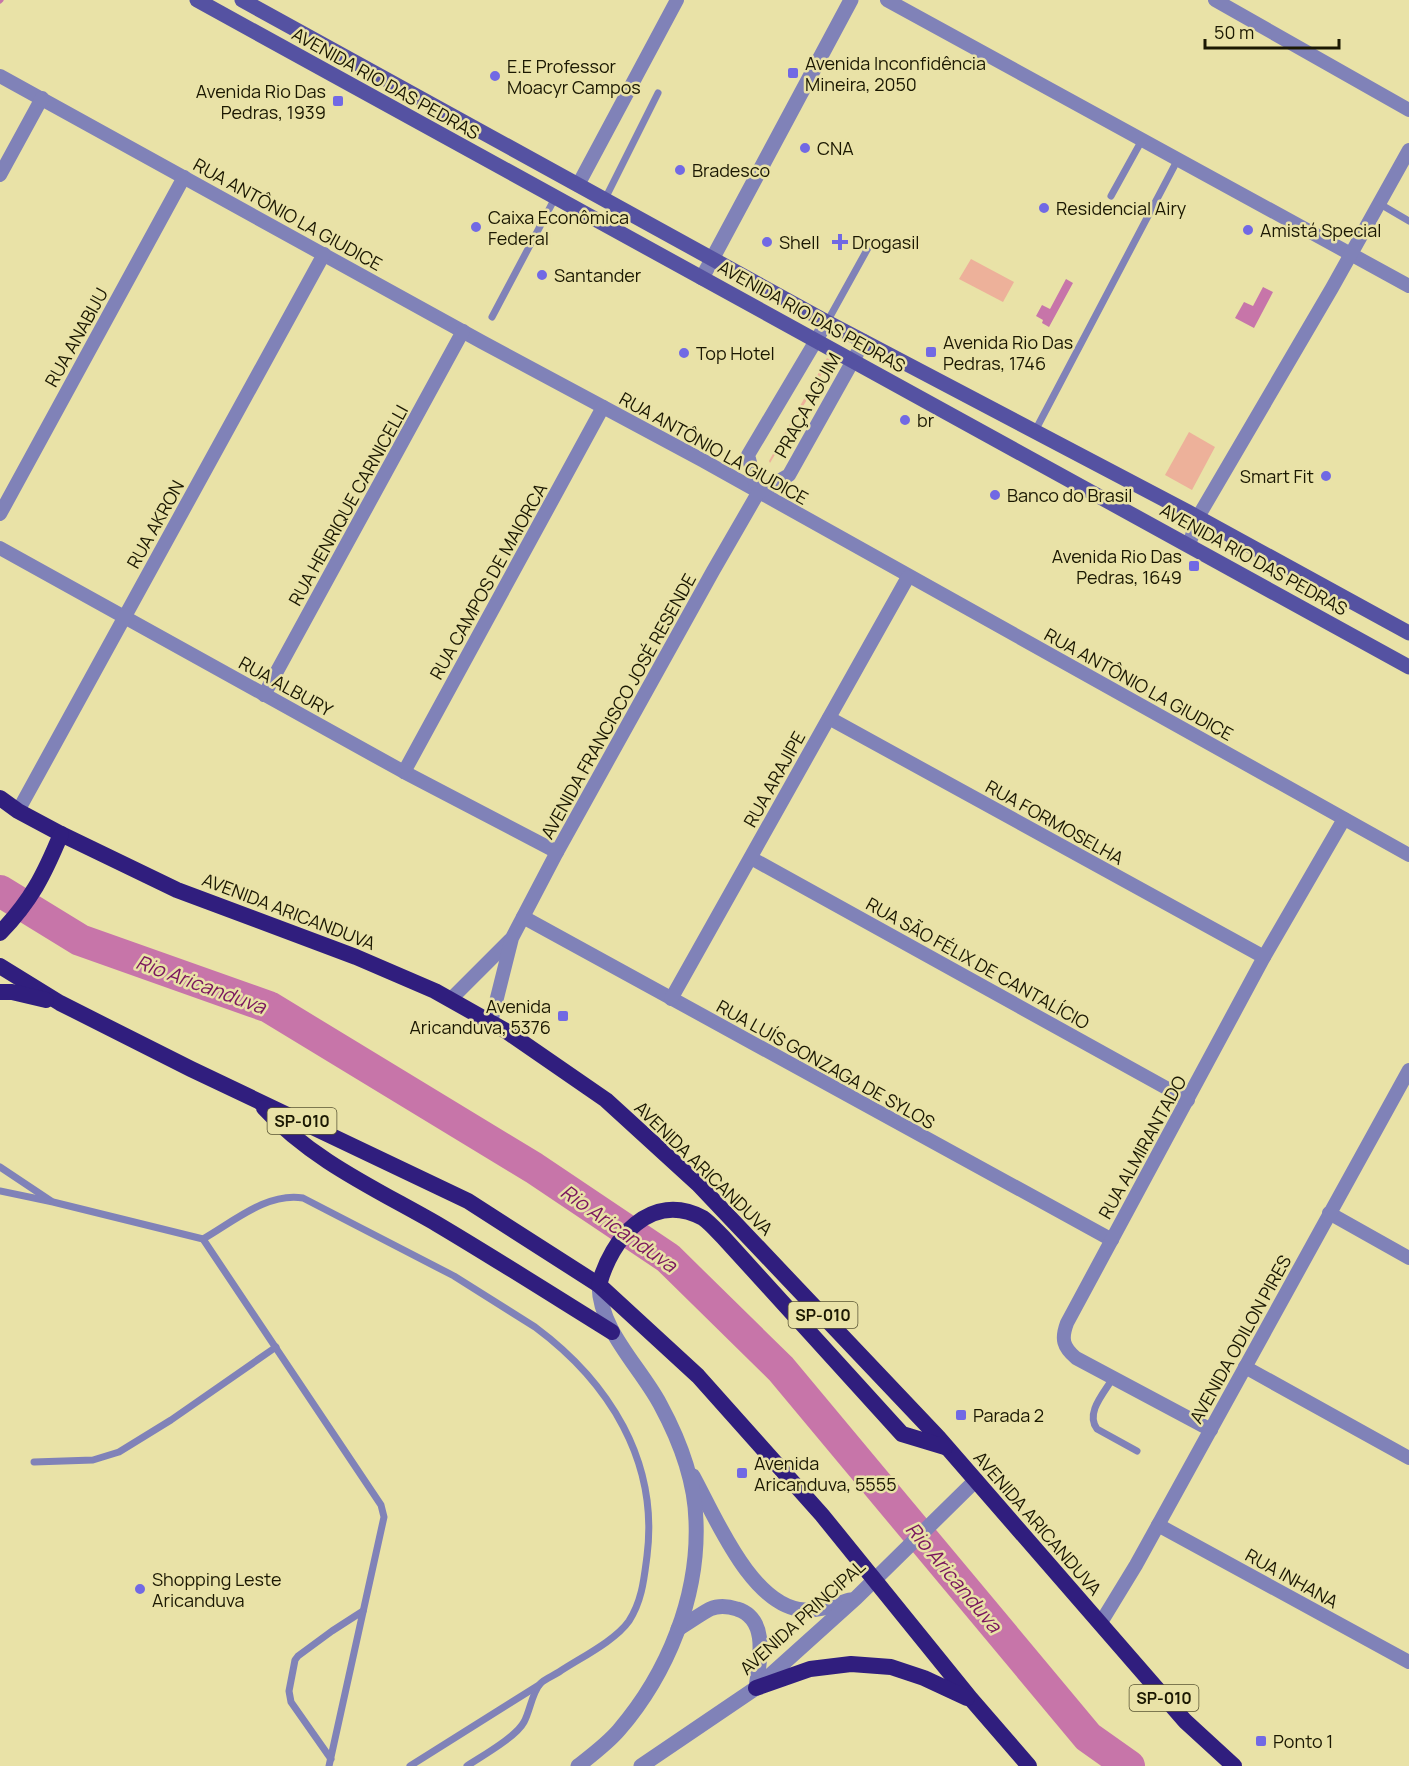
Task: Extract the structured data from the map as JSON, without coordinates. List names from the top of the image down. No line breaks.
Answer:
{"streets":{"highway":["AVENIDA ARICANDUVA","SP-010"],"main road":["AVENIDA RIO DAS PEDRAS"],"street":["RUA ANTÔNIO LA GIUDICE","RUA ANABIJU","PRAÇA AGUIM","RUA HENRIQUE CARNICELLI","RUA AKRON","RUA CAMPOS DE MAIORCA","RUA ALBURY","AVENIDA FRANCISCO JOSÉ RESENDE","RUA ARAJIPE","RUA FORMOSELHA","RUA SÃO FÉLIX DE CANTALÍCIO","RUA LUÍS GONZAGA DE SYLOS","RUA ALMIRANTADO","AVENIDA ODILON PIRES","RUA INHANA","AVENIDA PRINCIPAL"]},"crossings":[["AVENIDA RIO DAS PEDRAS","PRAÇA AGUIM"],["RUA ANTÔNIO LA GIUDICE","RUA ANABIJU"],["RUA ANTÔNIO LA GIUDICE","PRAÇA AGUIM"],["RUA ANTÔNIO LA GIUDICE","RUA HENRIQUE CARNICELLI"],["RUA ANTÔNIO LA GIUDICE","RUA AKRON"],["RUA ANTÔNIO LA GIUDICE","RUA CAMPOS DE MAIORCA"],["RUA ANTÔNIO LA GIUDICE","AVENIDA FRANCISCO JOSÉ RESENDE"],["RUA ANTÔNIO LA GIUDICE","RUA ARAJIPE"],["RUA ANTÔNIO LA GIUDICE","RUA ALMIRANTADO"],["PRAÇA AGUIM","AVENIDA FRANCISCO JOSÉ RESENDE"],["RUA HENRIQUE CARNICELLI","RUA ALBURY"],["RUA AKRON","RUA ALBURY"],["RUA AKRON","AVENIDA ARICANDUVA"],["RUA CAMPOS DE MAIORCA","RUA ALBURY"],["RUA ALBURY","AVENIDA FRANCISCO JOSÉ RESENDE"],["AVENIDA FRANCISCO JOSÉ RESENDE","AVENIDA ARICANDUVA"],["AVENIDA FRANCISCO JOSÉ RESENDE","RUA LUÍS GONZAGA DE SYLOS"],["RUA ARAJIPE","RUA FORMOSELHA"],["RUA ARAJIPE","RUA SÃO FÉLIX DE CANTALÍCIO"],["RUA ARAJIPE","RUA LUÍS GONZAGA DE SYLOS"],["RUA FORMOSELHA","RUA ALMIRANTADO"],["AVENIDA ARICANDUVA","AVENIDA ODILON PIRES"],["AVENIDA ARICANDUVA","AVENIDA PRINCIPAL"],["RUA SÃO FÉLIX DE CANTALÍCIO","RUA ALMIRANTADO"],["RUA LUÍS GONZAGA DE SYLOS","RUA ALMIRANTADO"],["SP-010","AVENIDA PRINCIPAL"],["RUA ALMIRANTADO","AVENIDA ODILON PIRES"],["AVENIDA ODILON PIRES","RUA INHANA"]],"water":["Rio Aricanduva"],"places":{"transit":["Avenida Inconfidência Mineira, 2050","Avenida Rio Das Pedras, 1939","Avenida Rio Das Pedras, 1746","Avenida Rio Das Pedras, 1649","Avenida Aricanduva, 5376","Parada 2","Avenida Aricanduva, 5555","Ponto 1"],"other":["E.E Professor Moacyr Campos","CNA","Bradesco","Residencial Airy","Caixa Econômica Federal","Amistá Special","Shell","Santander","Top Hotel","br","Smart Fit","Banco do Brasil","Shopping Leste Aricanduva"],"health":["Drogasil"]},"scale_bar":"50 m"}
